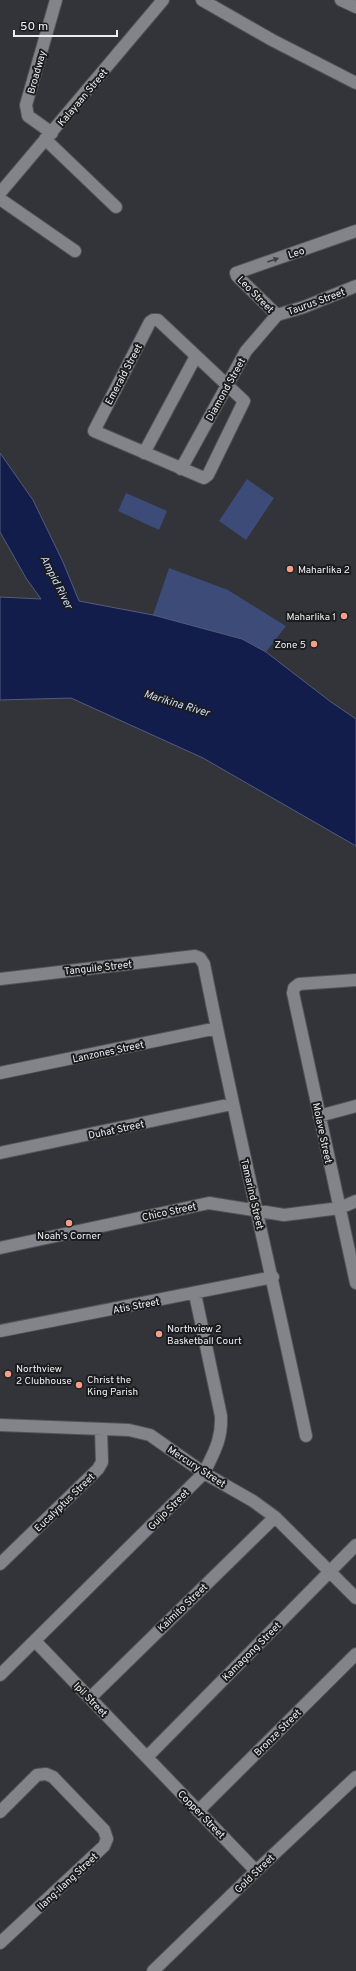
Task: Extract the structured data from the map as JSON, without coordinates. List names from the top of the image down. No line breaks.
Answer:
{"streets":{"street":["Broadway","Kalayaan Street","Leo","Leo Street","Taurus Street","Emerald Street","Diamond Street","Tanguile Street","Lanzones Street","Duhat Street","Molave Street","Tamarind Street","Chico Street","Atis Street","Mercury Street","Eucalyptus Street","Guijo Street","Kaimito Street","Kamagong Street","Ipil Street","Bronze Street","Copper Street","Gold Street","Ilang-Ilang Street"]},"crossings":[["Broadway","Kalayaan Street"],["Leo","Leo Street"],["Leo Street","Taurus Street"],["Leo Street","Diamond Street"],["Taurus Street","Diamond Street"],["Tanguile Street","Tamarind Street"],["Lanzones Street","Tamarind Street"],["Duhat Street","Tamarind Street"],["Molave Street","Chico Street"],["Tamarind Street","Chico Street"],["Tamarind Street","Atis Street"],["Atis Street","Guijo Street"],["Mercury Street","Eucalyptus Street"],["Mercury Street","Guijo Street"],["Mercury Street","Kaimito Street"],["Mercury Street","Kamagong Street"],["Guijo Street","Ipil Street"],["Kaimito Street","Ipil Street"],["Kamagong Street","Ipil Street"],["Kamagong Street","Copper Street"],["Ipil Street","Copper Street"],["Bronze Street","Copper Street"],["Copper Street","Gold Street"]],"one_way":["Leo"],"water":["Ampid River","Marikina River"],"places":["Maharlika 2","Maharlika 1","Zone 5","Noah's Corner","Northview 2 Basketball Court","Northview 2 Clubhouse","Christ the King Parish"],"scale_bar":"50 m"}
